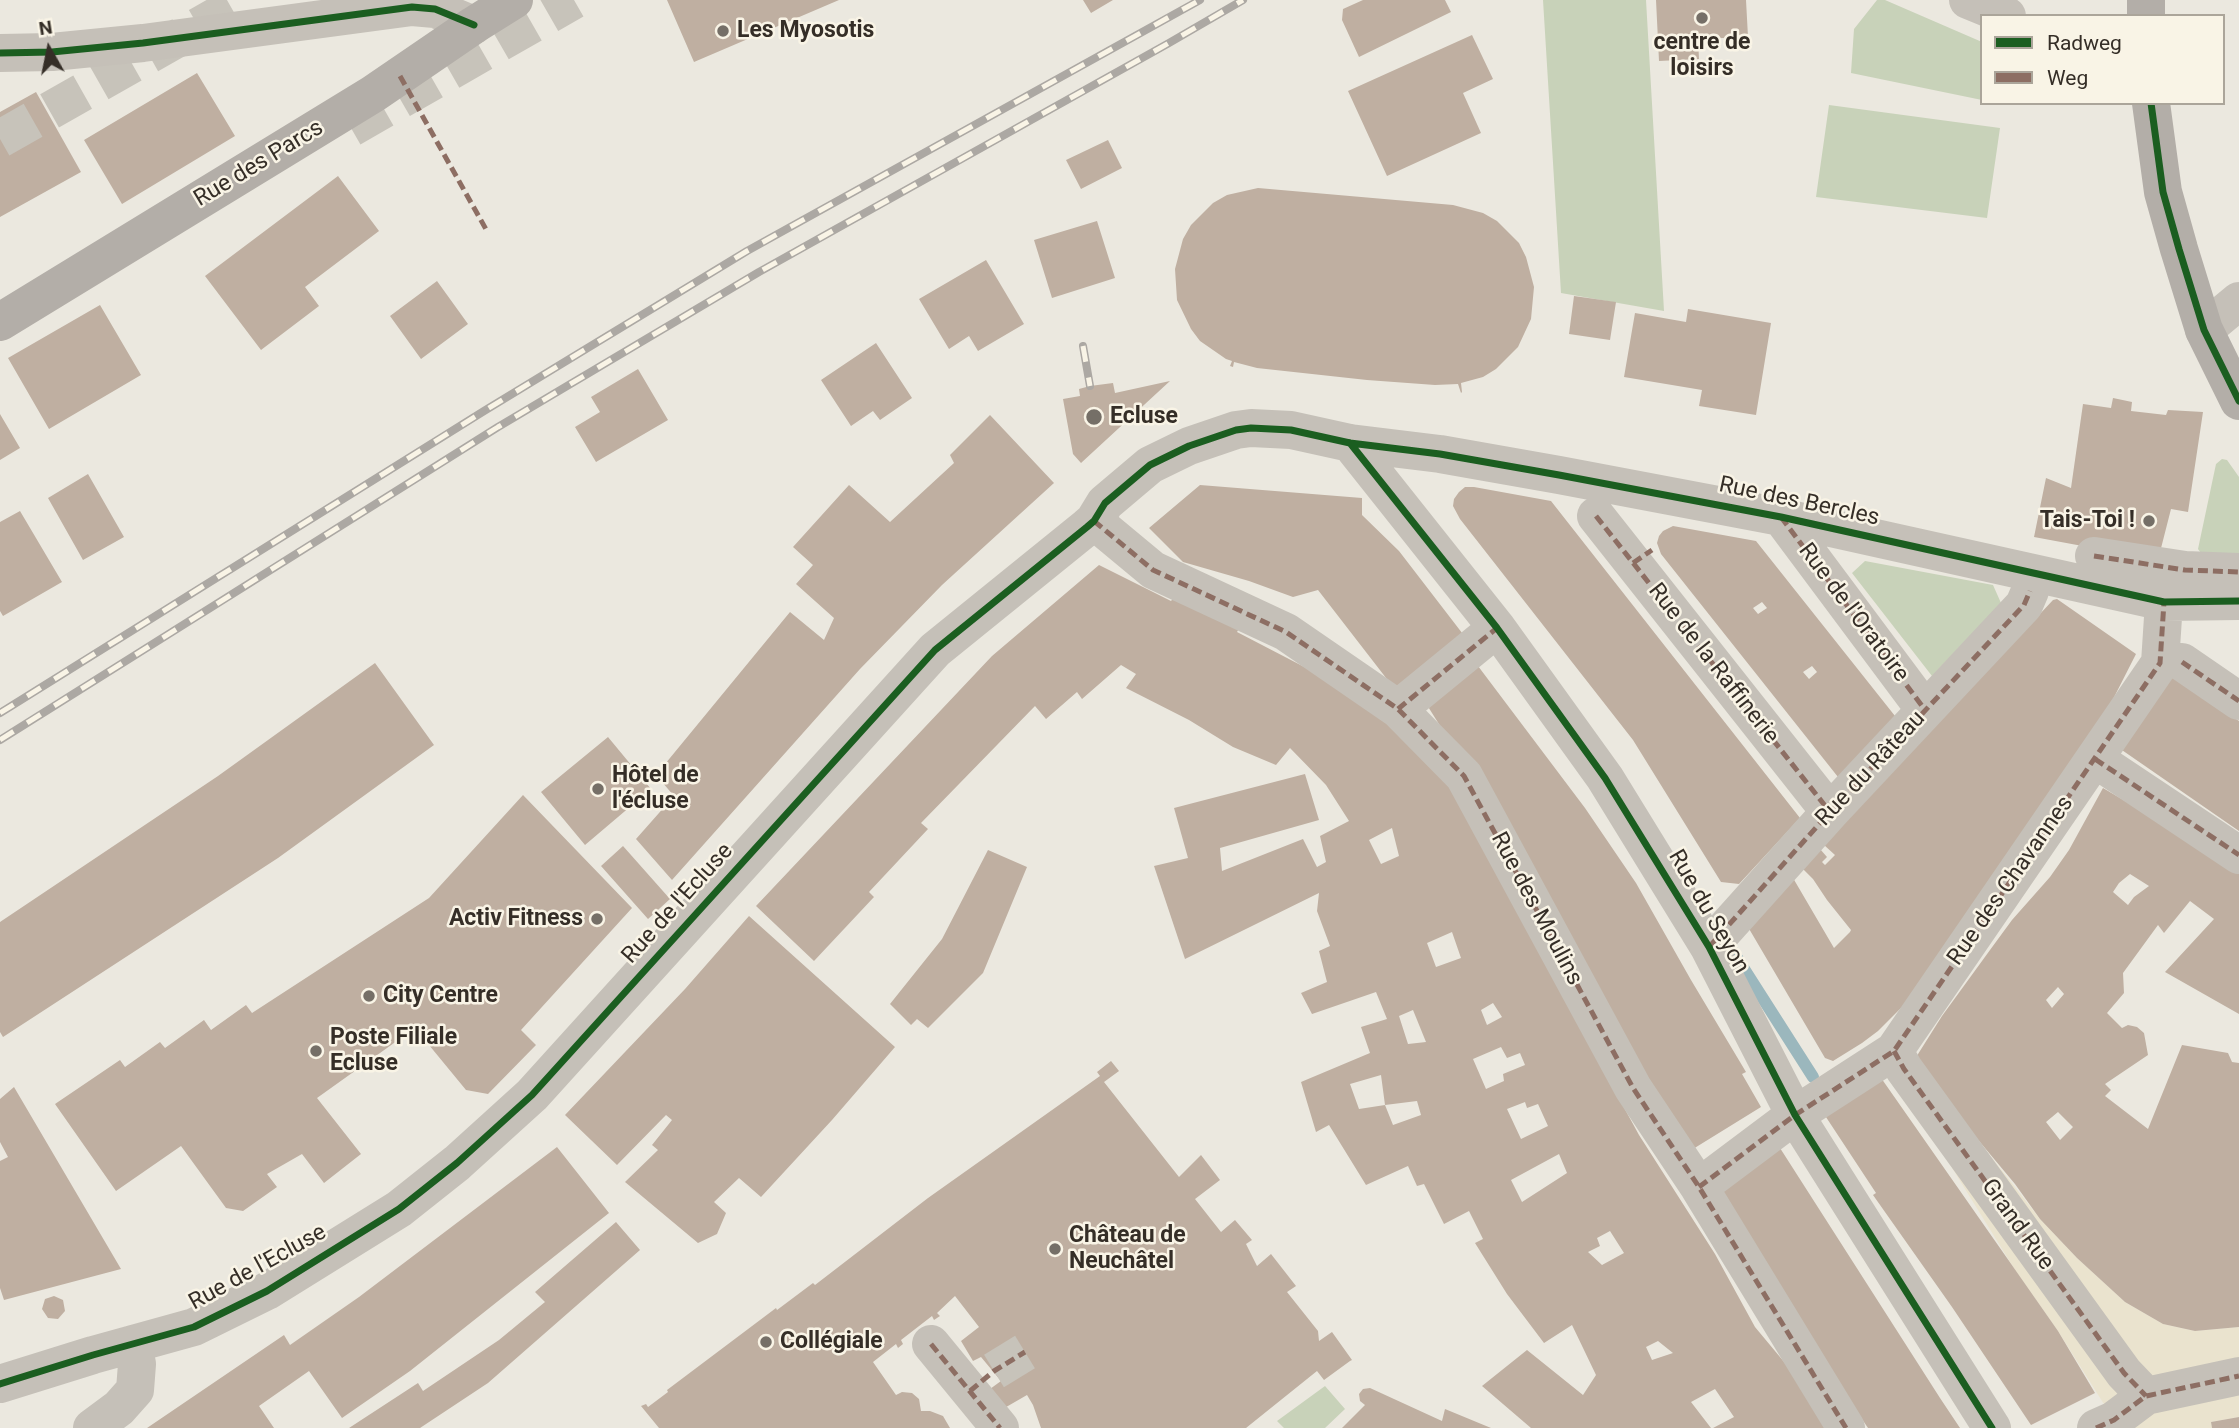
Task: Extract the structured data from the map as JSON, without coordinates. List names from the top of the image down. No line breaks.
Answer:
{"streets":{"main road":["Rue des Parcs"],"street":["Rue des Bercles","Rue de l'Oratoire","Rue de la Raffinerie","Rue du Râteau","Rue des Chavannes","Rue de l'Ecluse","Rue des Moulins","Rue du Seyon","Grand Rue"]},"crossings":[["Rue des Bercles","Rue de l'Oratoire"],["Rue des Bercles","Rue des Chavannes"],["Rue des Bercles","Rue de l'Ecluse"],["Rue des Bercles","Rue du Seyon"],["Rue de l'Oratoire","Rue du Râteau"],["Rue de la Raffinerie","Rue du Râteau"],["Rue du Râteau","Rue du Seyon"],["Rue des Chavannes","Rue des Moulins"],["Rue des Chavannes","Rue du Seyon"],["Rue des Chavannes","Grand Rue"],["Rue de l'Ecluse","Rue des Moulins"],["Rue de l'Ecluse","Rue du Seyon"]],"places":["centre de loisirs","Les Myosotis","Ecluse","Tais-Toi !","Hôtel de l'écluse","Activ Fitness","City Centre","Poste Filiale Ecluse","Château de Neuchâtel","Collégiale"],"legend":["Radweg","Weg"],"north":"top"}
